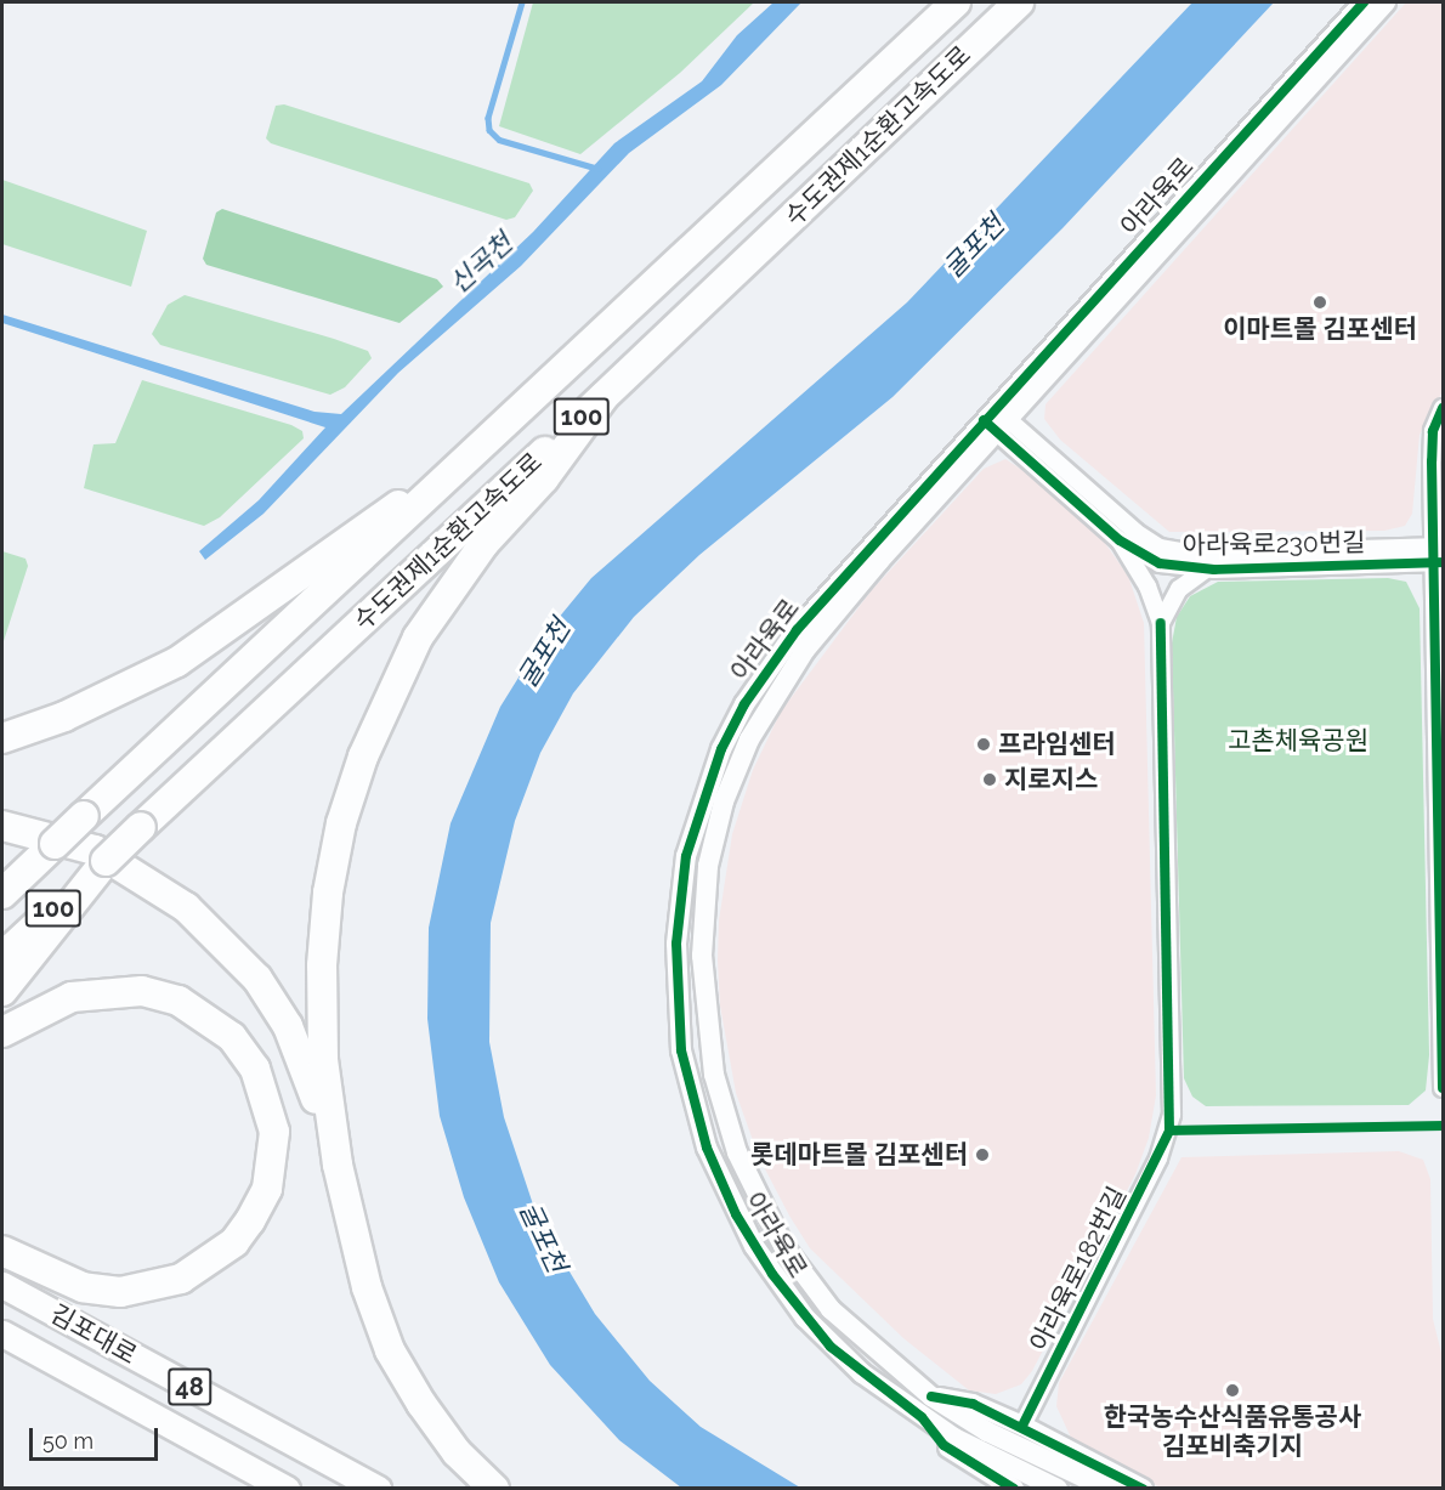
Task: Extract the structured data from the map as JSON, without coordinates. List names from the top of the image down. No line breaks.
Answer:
{"streets":{"highway":["수도권제1순환고속도로","100"],"main road":["김포대로","48"],"street":["아라육로","아라육로230번길","아라육로182번길"]},"crossings":[["아라육로","아라육로230번길"]],"water":["굴포천","신곡천"],"parks":["고촌체육공원"],"places":["이마트몰 김포센터","프라임센터","지로지스","롯데마트몰 김포센터","한국농수산식품유통공사 김포비축기지"],"scale_bar":"50 m"}
